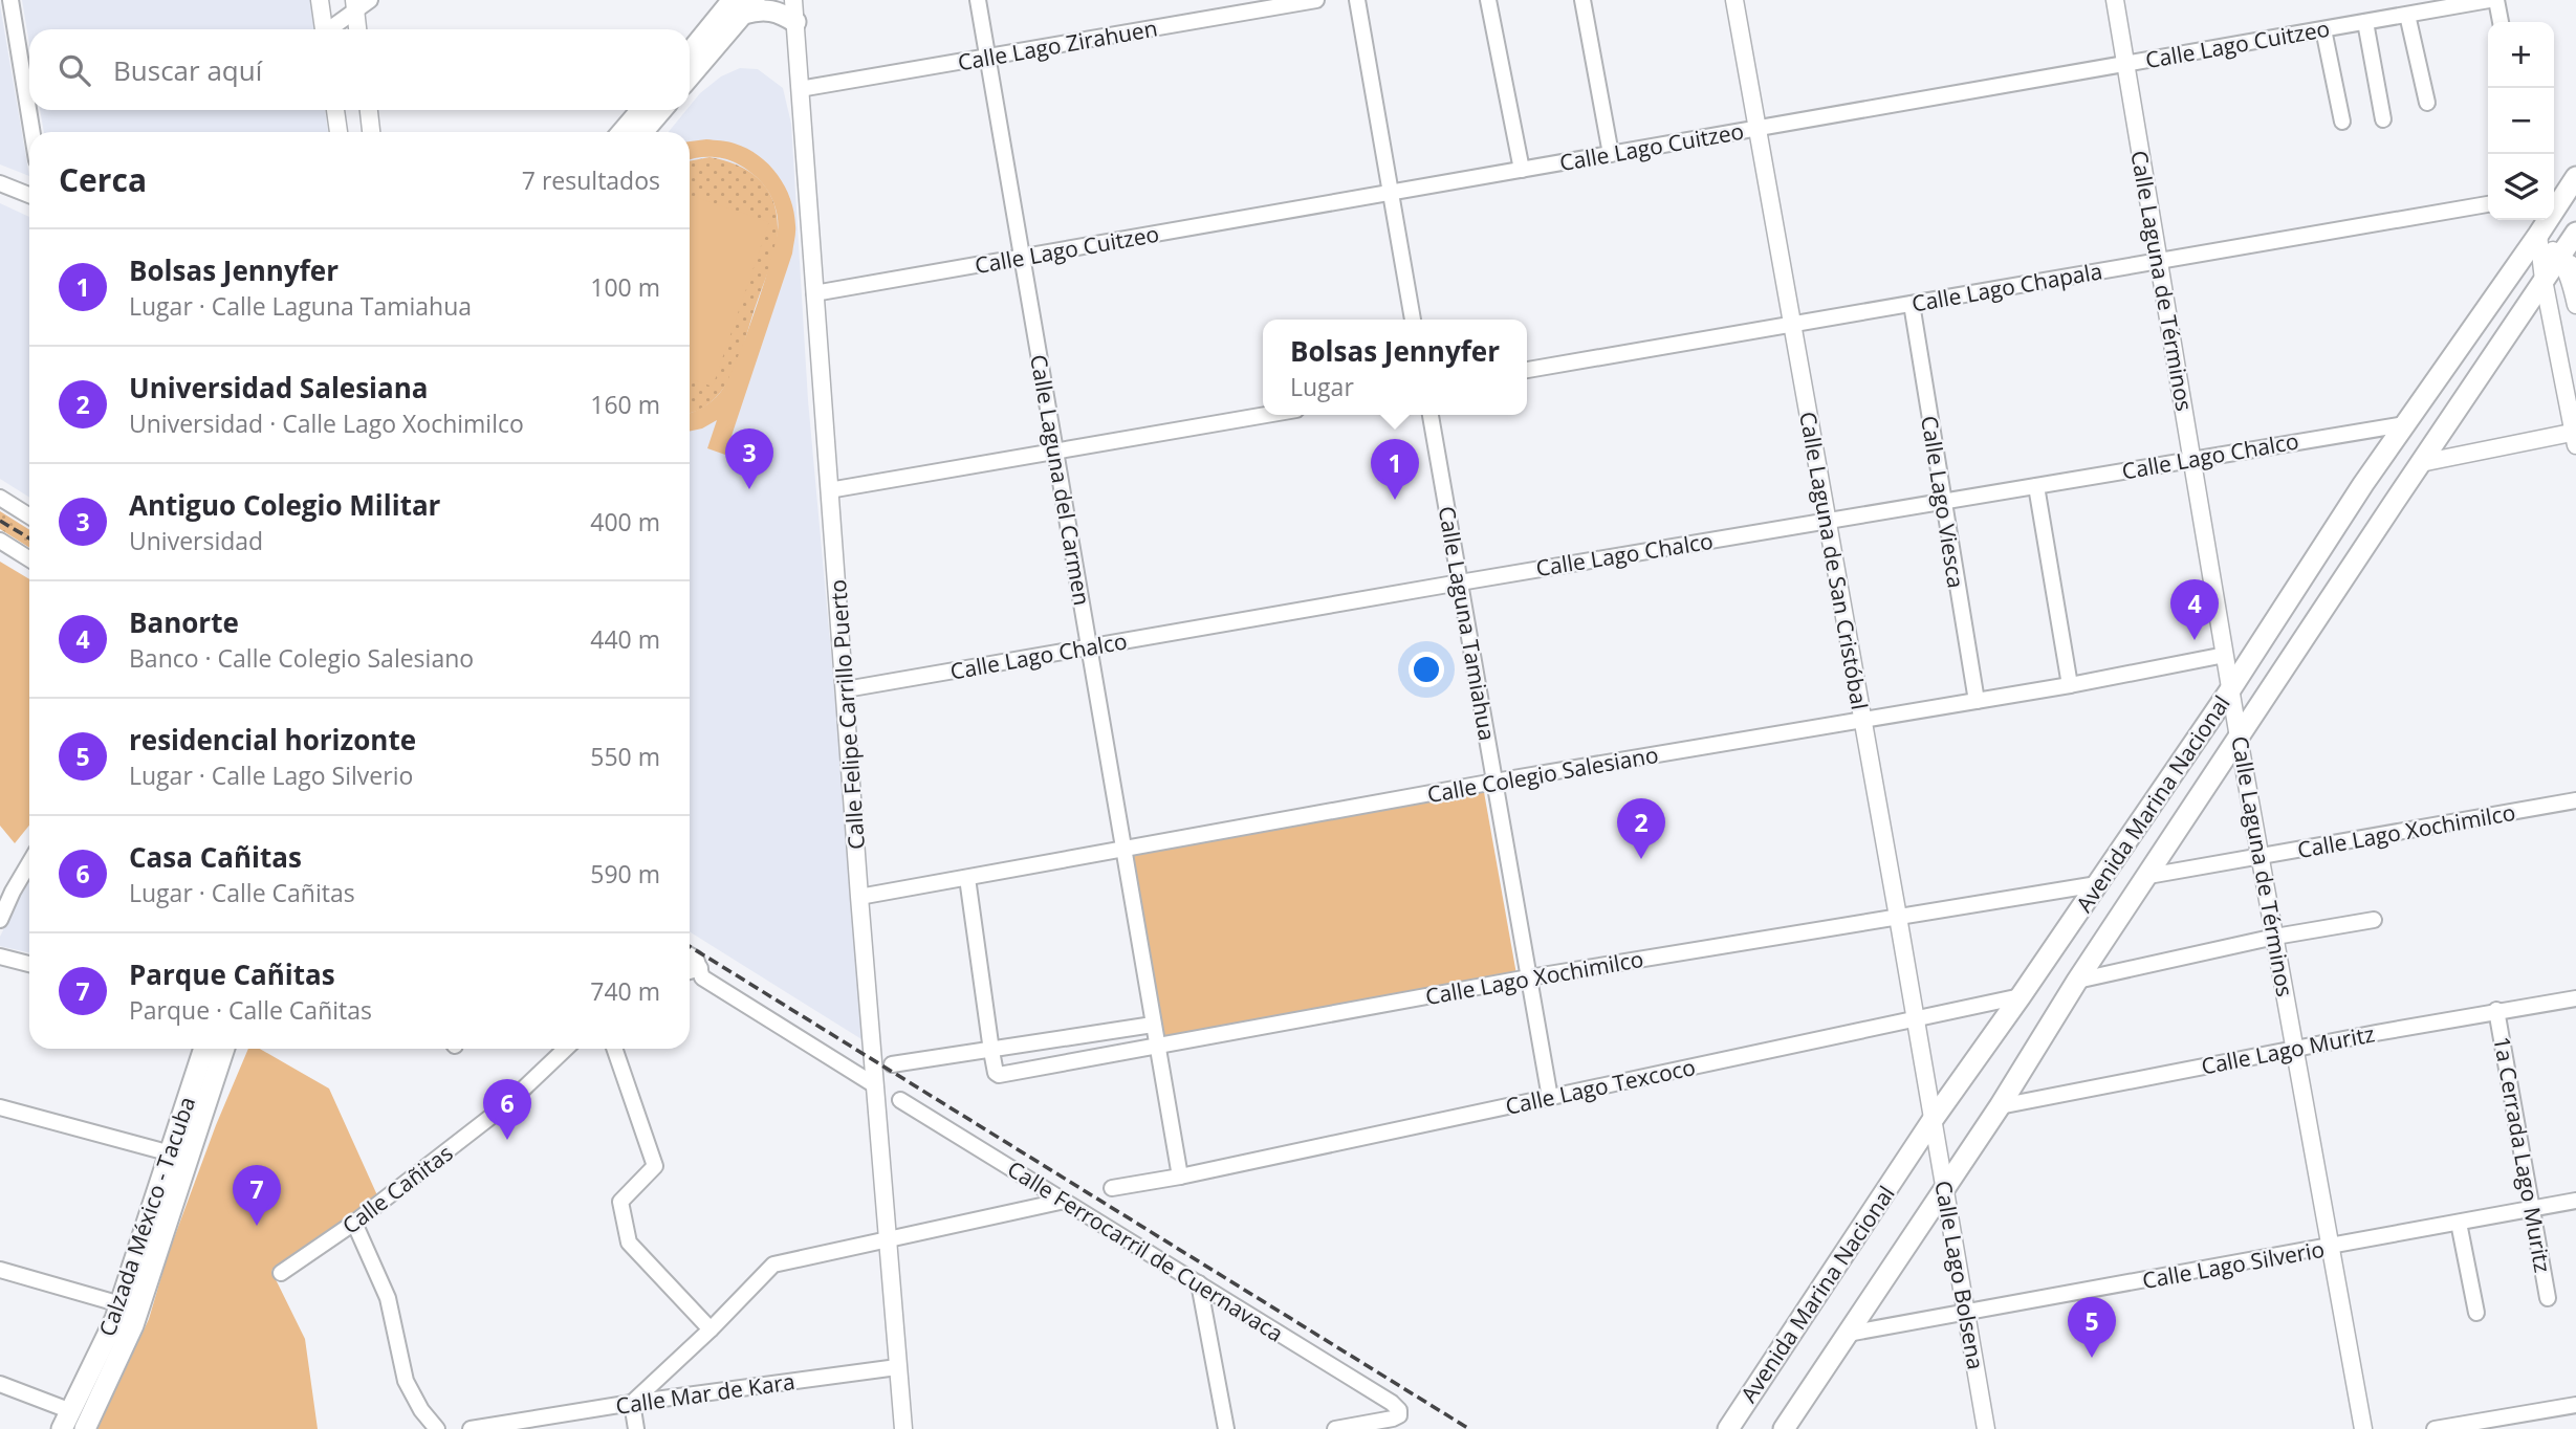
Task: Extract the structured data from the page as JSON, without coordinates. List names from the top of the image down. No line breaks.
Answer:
{"streets":{"main road":["Avenida Marina Nacional","Calzada México - Tacuba"],"street":["Calle Lago Cuitzeo","Calle Lago Zirahuen","Calle Laguna de Términos","Calle Lago Chapala","Calle Lago Chalco","Calle Laguna del Carmen","Calle Lago Viesca","Calle Laguna de San Cristóbal","Calle Laguna Tamiahua","Calle Felipe Carrillo Puerto","Calle Colegio Salesiano","Calle Lago Xochimilco","Calle Lago Muritz","Calle Lago Texcoco","1a Cerrada Lago Muritz","Calle Cañitas","Calle Ferrocarril de Cuernavaca","Calle Lago Silverio","Calle Lago Bolsena","Calle Mar de Kara"]},"crossings":[["Calle Lago Cuitzeo","Calle Laguna de Términos"],["Calle Lago Cuitzeo","Calle Laguna del Carmen"],["Calle Lago Cuitzeo","Calle Laguna de San Cristóbal"],["Calle Lago Cuitzeo","Calle Felipe Carrillo Puerto"],["Calle Lago Zirahuen","Calle Laguna del Carmen"],["Calle Lago Zirahuen","Calle Felipe Carrillo Puerto"],["Calle Laguna de Términos","Calle Lago Chapala"],["Calle Laguna de Términos","Calle Lago Chalco"],["Calle Laguna de Términos","Calle Colegio Salesiano"],["Calle Laguna de Términos","Avenida Marina Nacional"],["Calle Laguna de Términos","Calle Lago Xochimilco"],["Calle Laguna de Términos","Calle Lago Muritz"],["Calle Laguna de Términos","Calle Lago Silverio"],["Calle Lago Chapala","Calle Lago Viesca"],["Calle Lago Chapala","Calle Laguna de San Cristóbal"],["Calle Lago Chalco","Calle Laguna del Carmen"],["Calle Lago Chalco","Calle Lago Viesca"],["Calle Lago Chalco","Calle Laguna de San Cristóbal"],["Calle Lago Chalco","Calle Laguna Tamiahua"],["Calle Lago Chalco","Calle Felipe Carrillo Puerto"],["Calle Lago Chalco","Avenida Marina Nacional"],["Calle Laguna del Carmen","Calle Colegio Salesiano"],["Calle Laguna del Carmen","Calle Lago Xochimilco"],["Calle Laguna del Carmen","Calle Lago Texcoco"],["Calle Lago Viesca","Calle Colegio Salesiano"],["Calle Laguna de San Cristóbal","Calle Colegio Salesiano"],["Calle Laguna de San Cristóbal","Avenida Marina Nacional"],["Calle Laguna de San Cristóbal","Calle Lago Xochimilco"],["Calle Laguna de San Cristóbal","Calle Lago Texcoco"],["Calle Laguna de San Cristóbal","Calle Lago Bolsena"],["Calle Laguna Tamiahua","Calle Colegio Salesiano"],["Calle Laguna Tamiahua","Calle Lago Xochimilco"],["Calle Laguna Tamiahua","Calle Lago Texcoco"],["Calle Felipe Carrillo Puerto","Calle Colegio Salesiano"],["Calle Felipe Carrillo Puerto","Calle Mar de Kara"],["Avenida Marina Nacional","Calle Lago Xochimilco"],["Avenida Marina Nacional","Calle Lago Muritz"],["Avenida Marina Nacional","Calle Lago Texcoco"],["Avenida Marina Nacional","Calle Lago Silverio"],["Avenida Marina Nacional","Calle Lago Bolsena"],["Calle Lago Muritz","1a Cerrada Lago Muritz"],["1a Cerrada Lago Muritz","Calle Lago Silverio"],["Calle Lago Silverio","Calle Lago Bolsena"]],"page":{"map_buttons":["+","−"],"search":"Buscar aquí","heading":["Cerca","7 resultados"],"list":[{"mark":"1","name":"Bolsas Jennyfer","note":"Lugar · Calle Laguna Tamiahua","value":"100 m"},{"mark":"2","name":"Universidad Salesiana","note":"Universidad · Calle Lago Xochimilco","value":"160 m"},{"mark":"3","name":"Antiguo Colegio Militar","note":"Universidad","value":"400 m"},{"mark":"4","name":"Banorte","note":"Banco · Calle Colegio Salesiano","value":"440 m"},{"mark":"5","name":"residencial horizonte","note":"Lugar · Calle Lago Silverio","value":"550 m"},{"mark":"6","name":"Casa Cañitas","note":"Lugar · Calle Cañitas","value":"590 m"},{"mark":"7","name":"Parque Cañitas","note":"Parque · Calle Cañitas","value":"740 m"}],"popup":["Bolsas Jennyfer","Lugar"],"pins":["3","1","4","2","6","7","5"]}}
